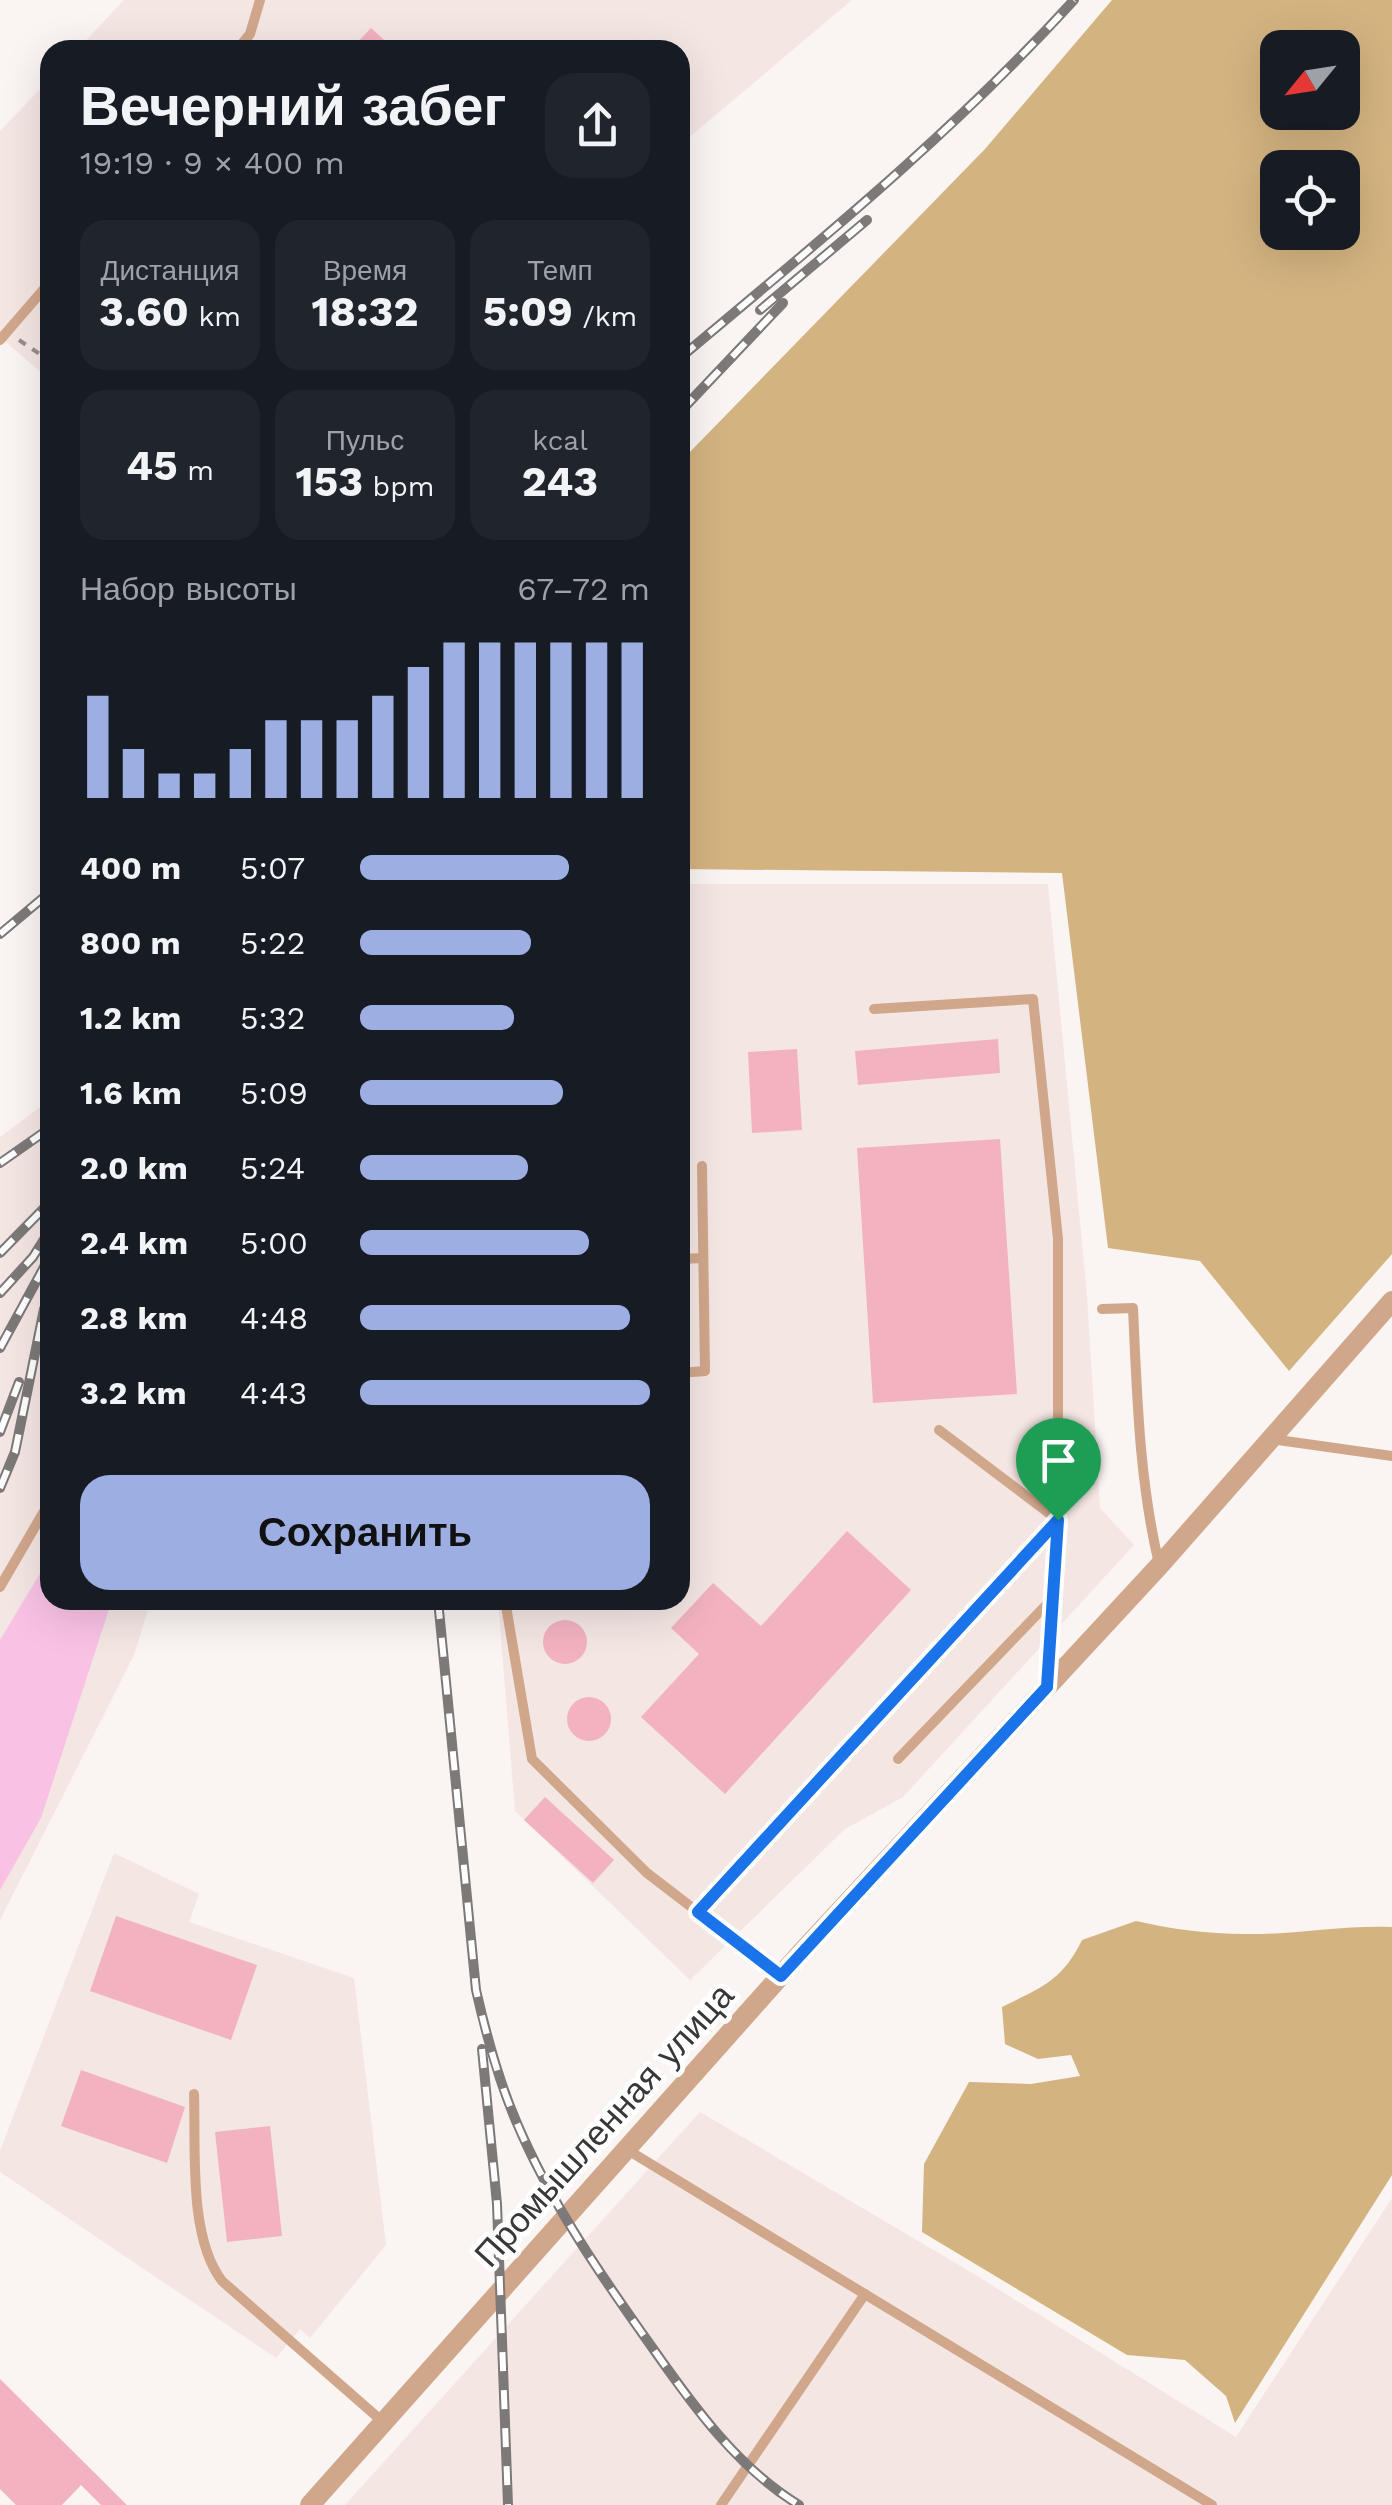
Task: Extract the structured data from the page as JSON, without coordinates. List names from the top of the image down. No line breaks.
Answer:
{"streets":{"street":["Промышленная улица"]},"north":"bottom left","page":{"heading":["Вечерний забег","19:19 · 9 × 400 m"],"stats":[["Дистанция","3.60 km"],["Время","18:32"],["Темп","5:09 /km"],["45 m"],["Пульс","153 bpm"],["kcal","243"]],"chart":["Набор высоты","67–72 m"],"list":[{"name":"400 m","note":"5:07"},{"name":"800 m","note":"5:22"},{"name":"1.2 km","note":"5:32"},{"name":"1.6 km","note":"5:09"},{"name":"2.0 km","note":"5:24"},{"name":"2.4 km","note":"5:00"},{"name":"2.8 km","note":"4:48"},{"name":"3.2 km","note":"4:43"}],"buttons":"Сохранить"}}
